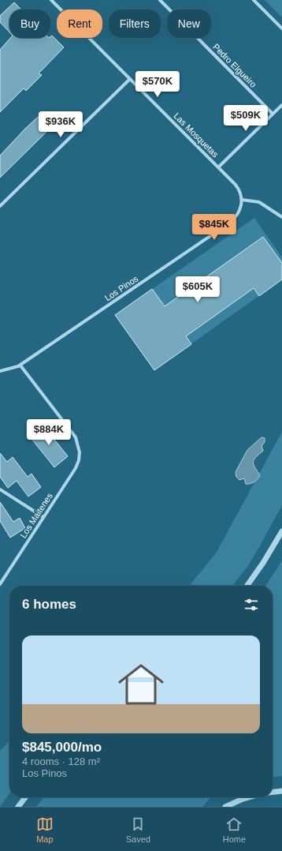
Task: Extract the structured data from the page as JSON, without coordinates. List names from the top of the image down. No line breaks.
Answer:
{"streets":{"street":["Pedro Elgueiro","Las Mosquetas","Los Pinos","Los Maitenes"]},"crossings":[["Las Mosquetas","Los Pinos"],["Los Pinos","Los Maitenes"]],"page":{"chip":["Buy","Rent","Filters","New"],"price":["$570K","$509K","$936K","$845K","$605K","$884K"],"heading":"6 homes","list":[{"name":"$845,000/mo","note":"4 rooms · 128 m² · Los Pinos"}],"tabs":["Map","Saved","Home"]}}
